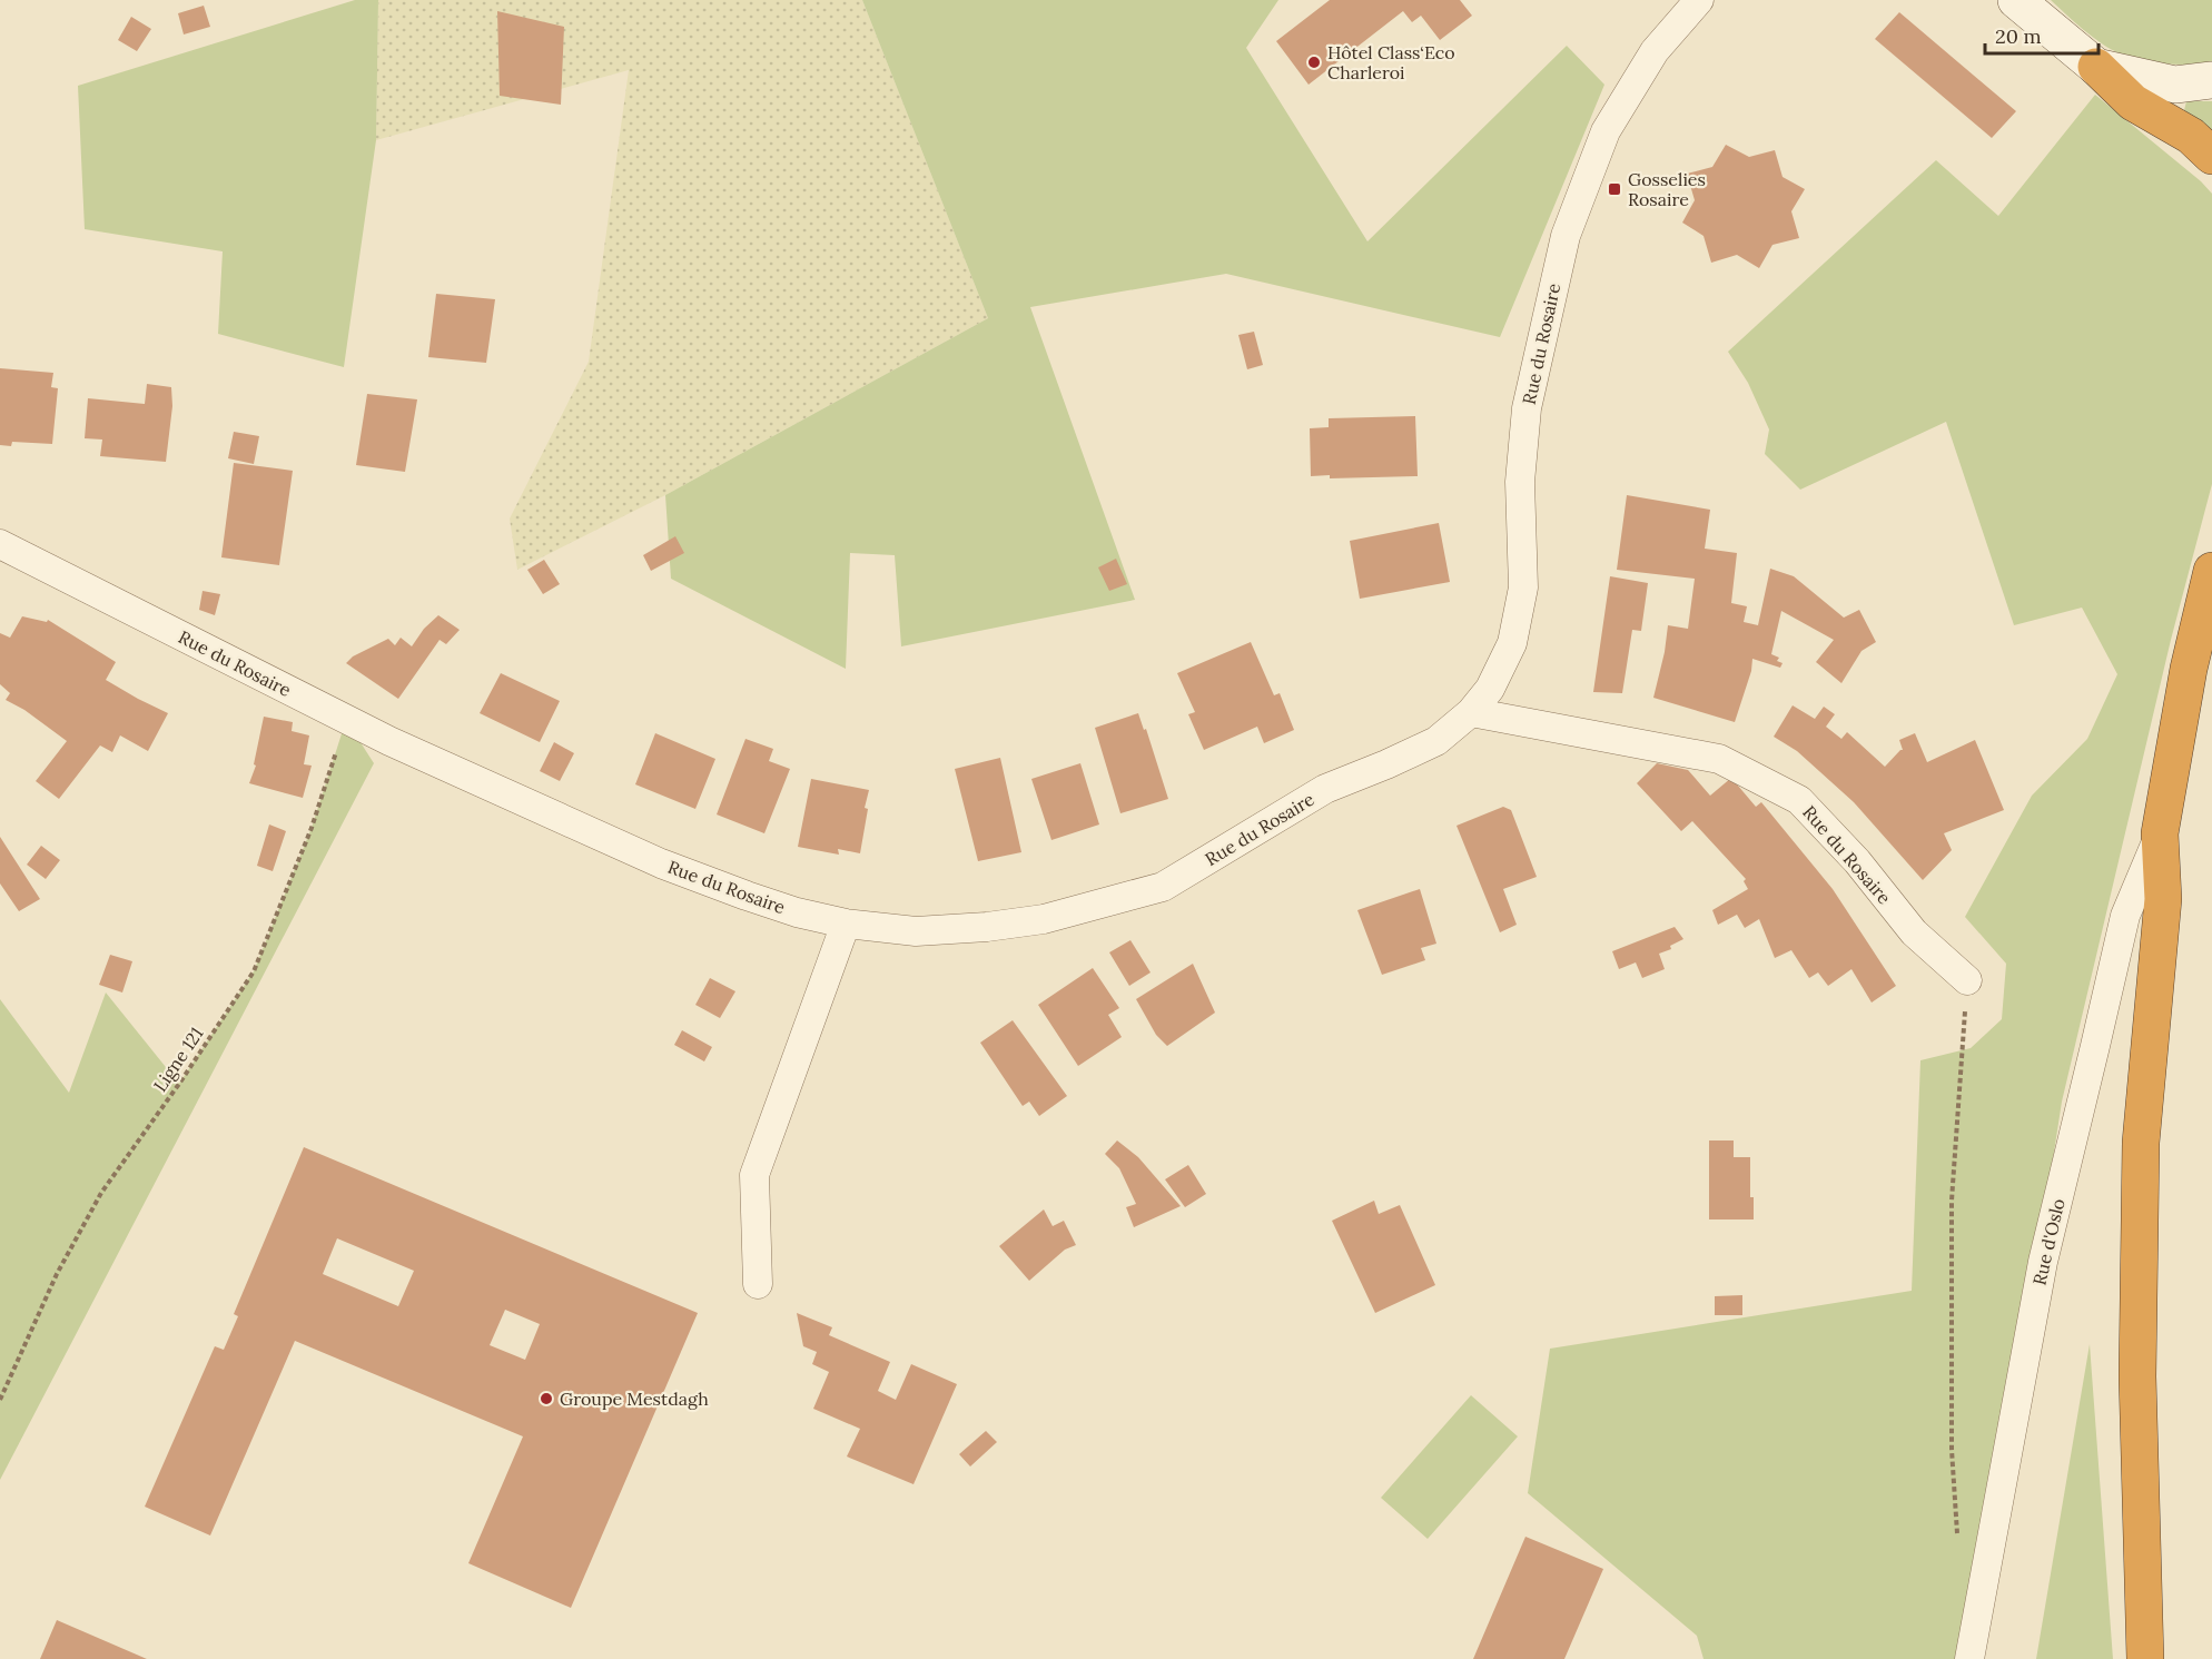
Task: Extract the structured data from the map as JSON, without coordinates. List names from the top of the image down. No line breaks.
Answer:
{"streets":{"street":["Rue du Rosaire","Rue d'Oslo"],"path":["Ligne 121"]},"crossings":[["Rue du Rosaire","Ligne 121"]],"places":{"other":["Hôtel Class‘Eco Charleroi","Groupe Mestdagh"],"transit":["Gosselies Rosaire"]},"scale_bar":"20 m"}
